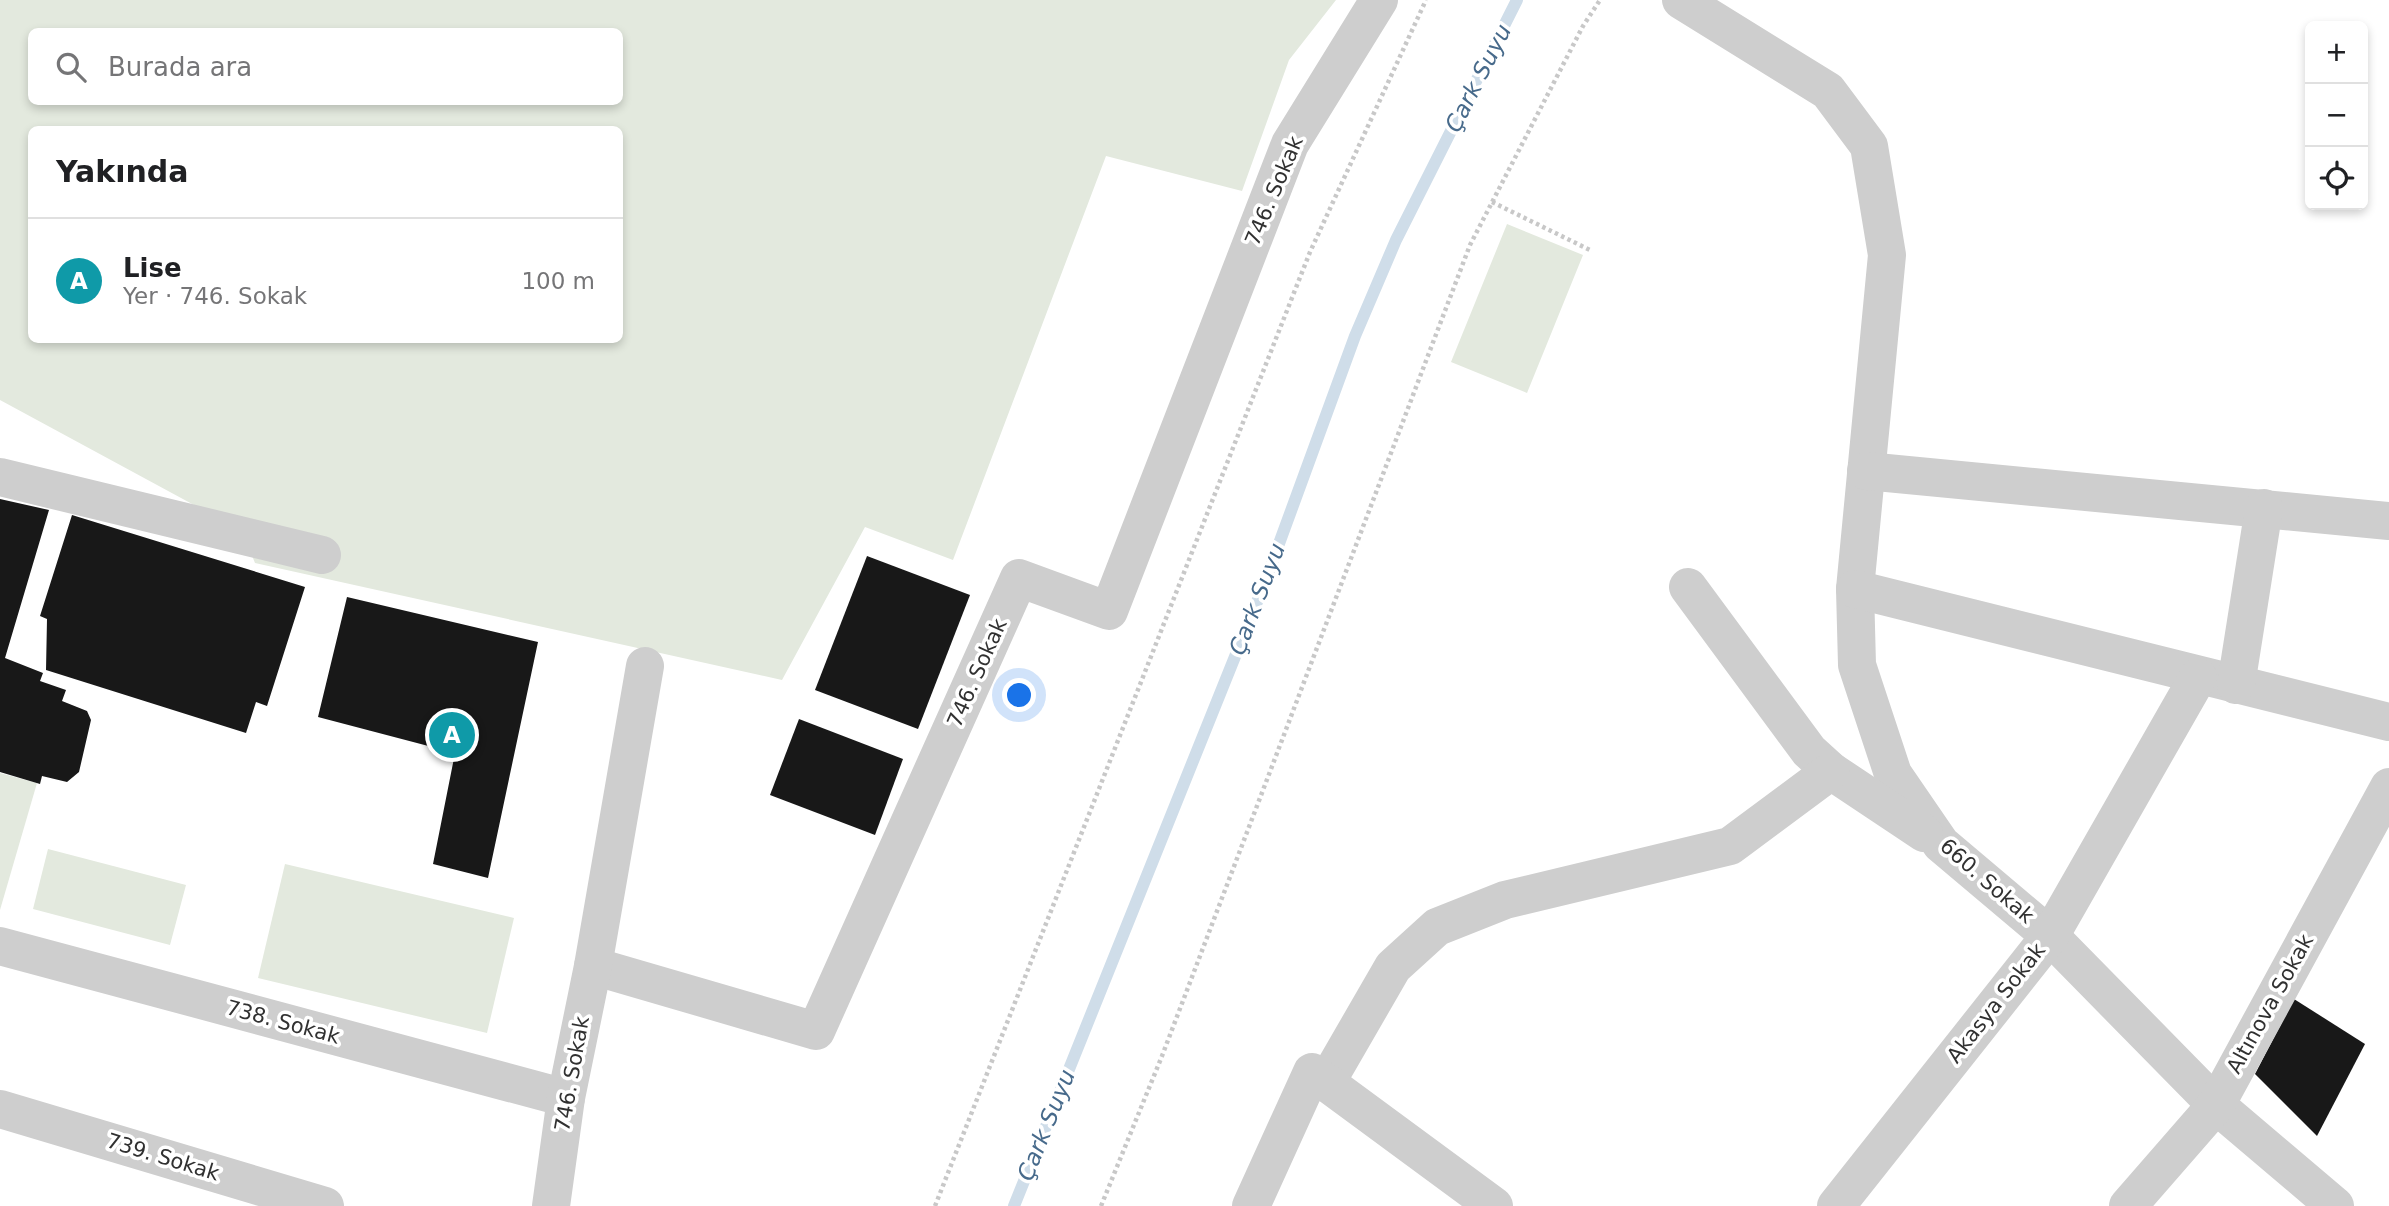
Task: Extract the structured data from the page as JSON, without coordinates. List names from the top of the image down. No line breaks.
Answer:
{"streets":{"street":["746. Sokak","660. Sokak","Akasya Sokak","Altınova Sokak","738. Sokak","739. Sokak"]},"crossings":[["746. Sokak","738. Sokak"],["660. Sokak","Akasya Sokak"],["660. Sokak","Altınova Sokak"]],"water":["Çark Suyu"],"page":{"map_buttons":["+","−"],"search":"Burada ara","heading":"Yakında","list":[{"mark":"A","name":"Lise","note":"Yer · 746. Sokak","value":"100 m"}],"pins":"A"}}
